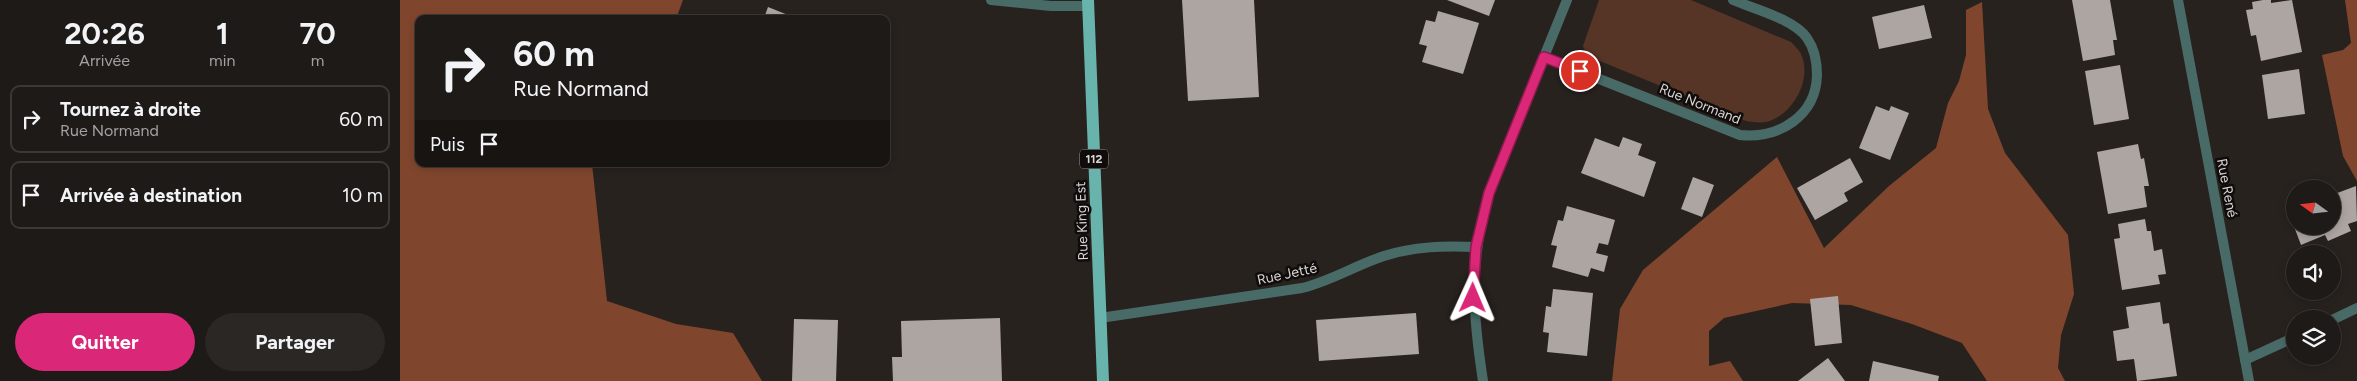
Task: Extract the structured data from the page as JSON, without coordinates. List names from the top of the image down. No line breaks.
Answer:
{"streets":{"main road":["112","Rue King Est"],"street":["Rue Normand","Rue René","Rue Jetté"]},"crossings":[["Rue King Est","Rue Jetté"]],"north":"left","page":{"eta":["20:26","Arrivée","1","min","70","m"],"turn":["60 m","Rue Normand"],"list":[{"name":"Tournez à droite","note":"Rue Normand","value":"60 m"},{"name":"Arrivée à destination","value":"10 m"}],"then":"Puis","buttons":["Quitter","Partager"]}}
